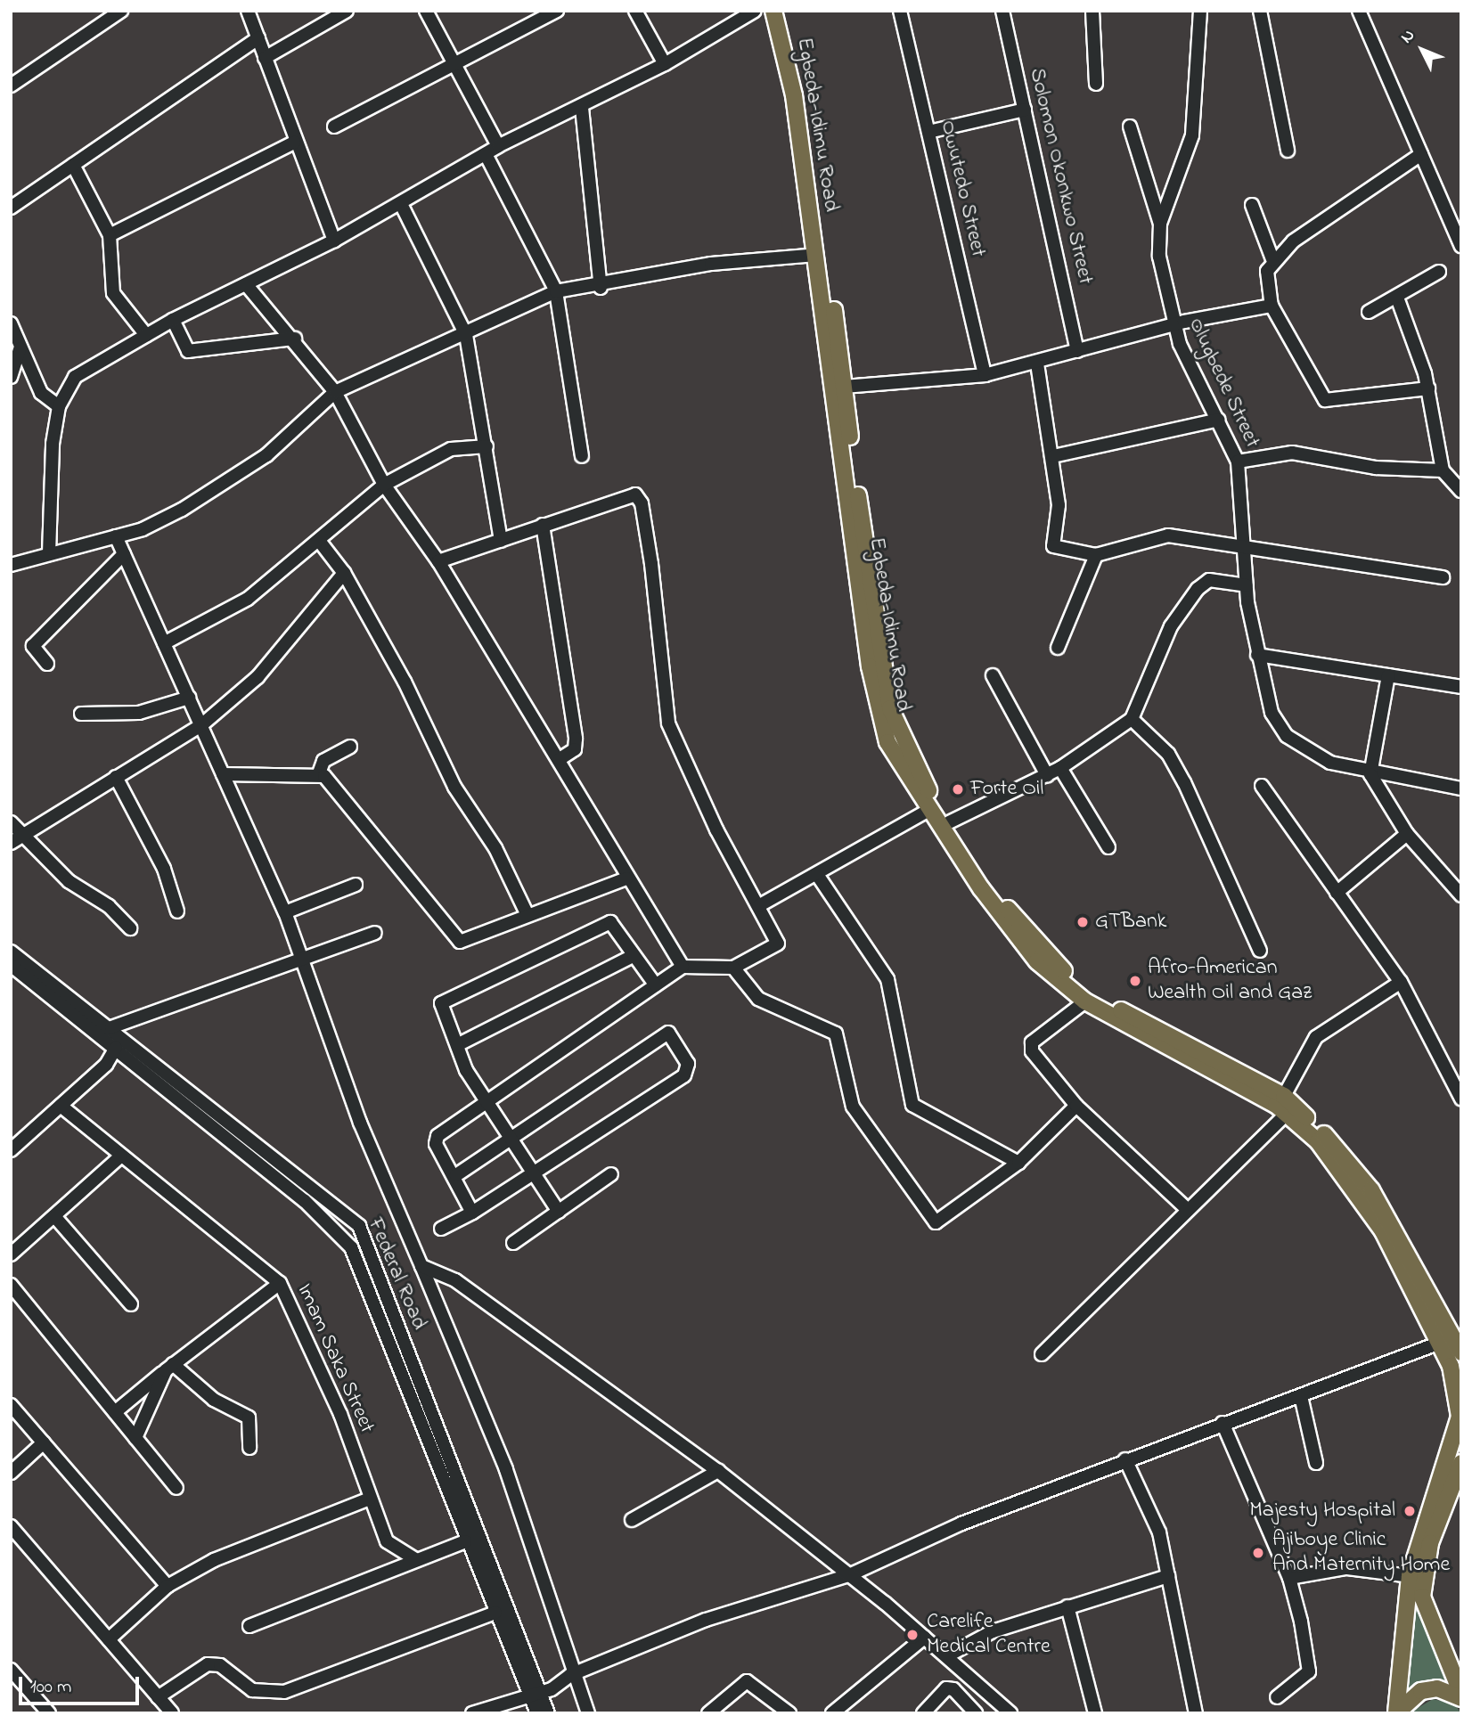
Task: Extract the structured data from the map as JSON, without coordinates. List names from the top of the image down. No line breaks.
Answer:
{"streets":{"main road":["Egbeda-Idimu Road"],"street":["Solomon Okonkwo Street","Owutedo Street","Olugbede Street","Federal Road","Imam Saka Street"]},"places":["Forte Oil","GTBank","Afro-American Wealth Oil and Gaz","Majesty Hospital","Ajiboye Clinic And Maternity Home","Carelife Medical Centre"],"scale_bar":"100 m","north":"top left"}
